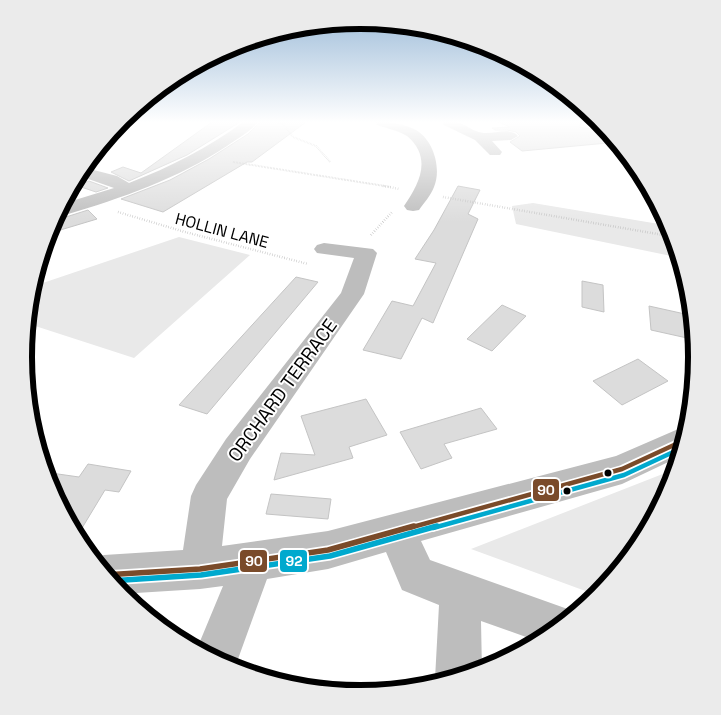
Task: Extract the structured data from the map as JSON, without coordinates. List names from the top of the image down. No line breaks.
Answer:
{"streets":{"street":["ORCHARD TERRACE"],"path":["HOLLIN LANE"]},"crossings":[["HOLLIN LANE","ORCHARD TERRACE"]],"lines":["transit line 90","transit line 92"]}
